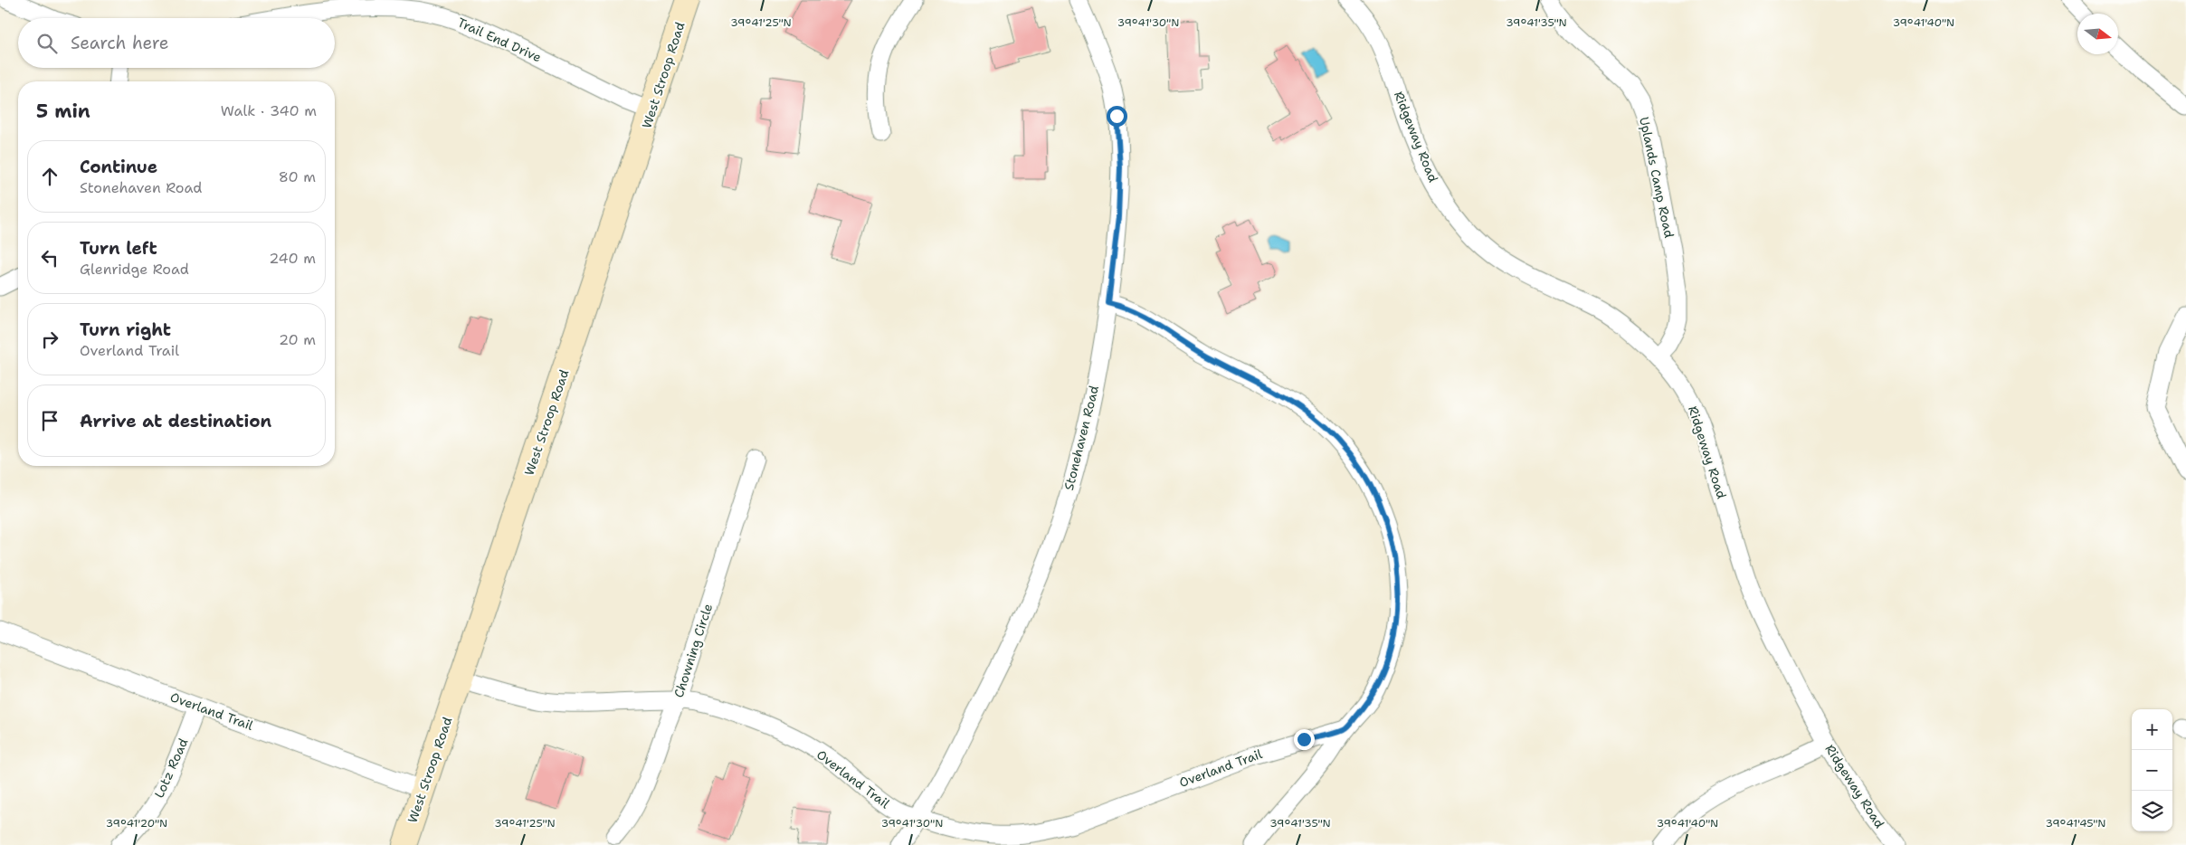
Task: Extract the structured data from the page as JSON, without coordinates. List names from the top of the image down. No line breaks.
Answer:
{"streets":{"main road":["West Stroop Road"],"street":["Trail End Drive","Ridgeway Road","Uplands Camp Road","Stonehaven Road","Chowning Circle","Overland Trail","Lotz Road"]},"crossings":[["Trail End Drive","West Stroop Road"],["West Stroop Road","Overland Trail"],["Ridgeway Road","Uplands Camp Road"],["Stonehaven Road","Overland Trail"],["Chowning Circle","Overland Trail"],["Overland Trail","Lotz Road"]],"north":"right","page":{"search":"Search here","heading":["5 min","Walk · 340 m"],"list":[["Continue","Stonehaven Road","80 m"],["Turn left","Glenridge Road","240 m"],["Turn right","Overland Trail","20 m"],"Arrive at destination"],"map_buttons":["+","−"]},"coordinates":["39°41'25\"N","39°41'30\"N","39°41'35\"N","39°41'40\"N","39°41'20\"N","39°41'45\"N"]}
